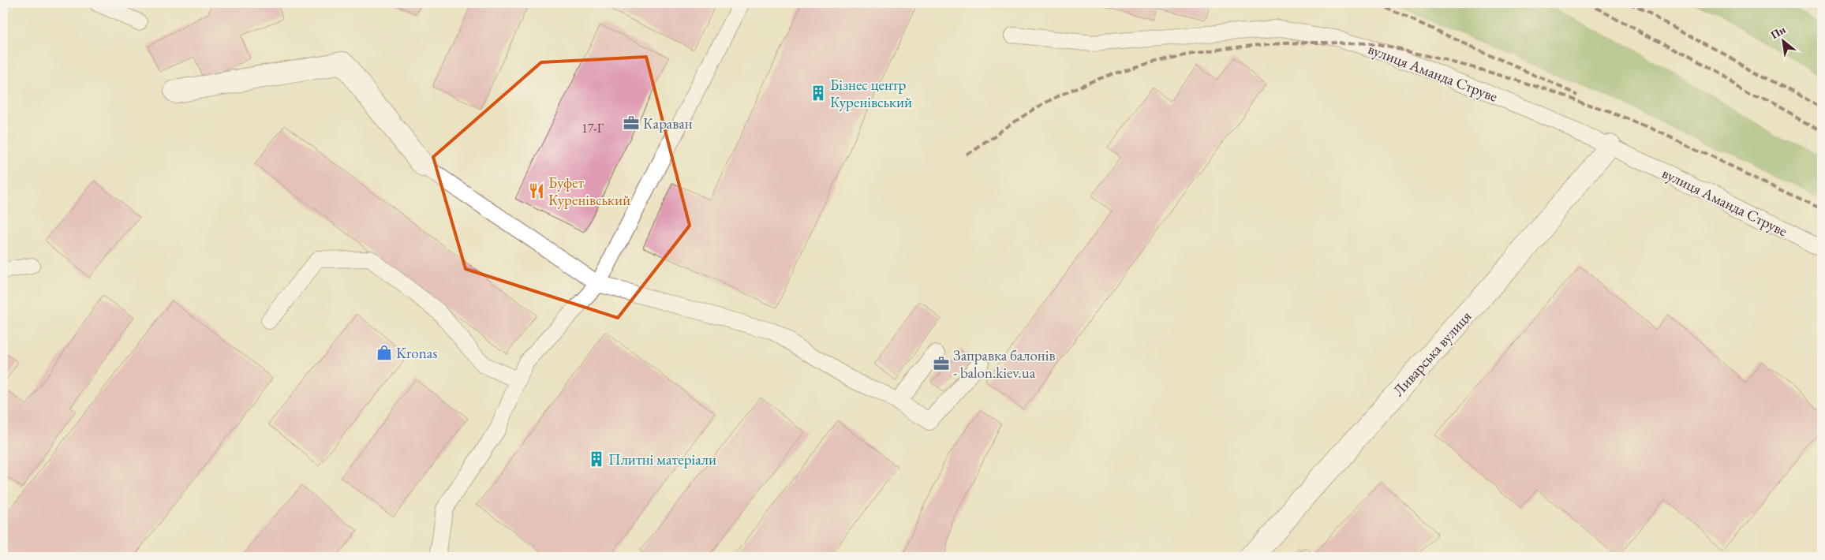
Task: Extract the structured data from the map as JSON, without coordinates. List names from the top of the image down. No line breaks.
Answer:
{"streets":{"street":["Ливарська вулиця"],"lane":["вулиця Аманда Струве"]},"crossings":[["вулиця Аманда Струве","Ливарська вулиця"]],"places":{"building":["Бізнес центр Куренівський","Плитні матеріали"],"office":["Караван","Заправка балонів - balon.kiev.ua"],"restaurant":["Буфет Куренівський"],"shop":["Kronas"]},"house_numbers":["17-Г"],"north":"top left"}
